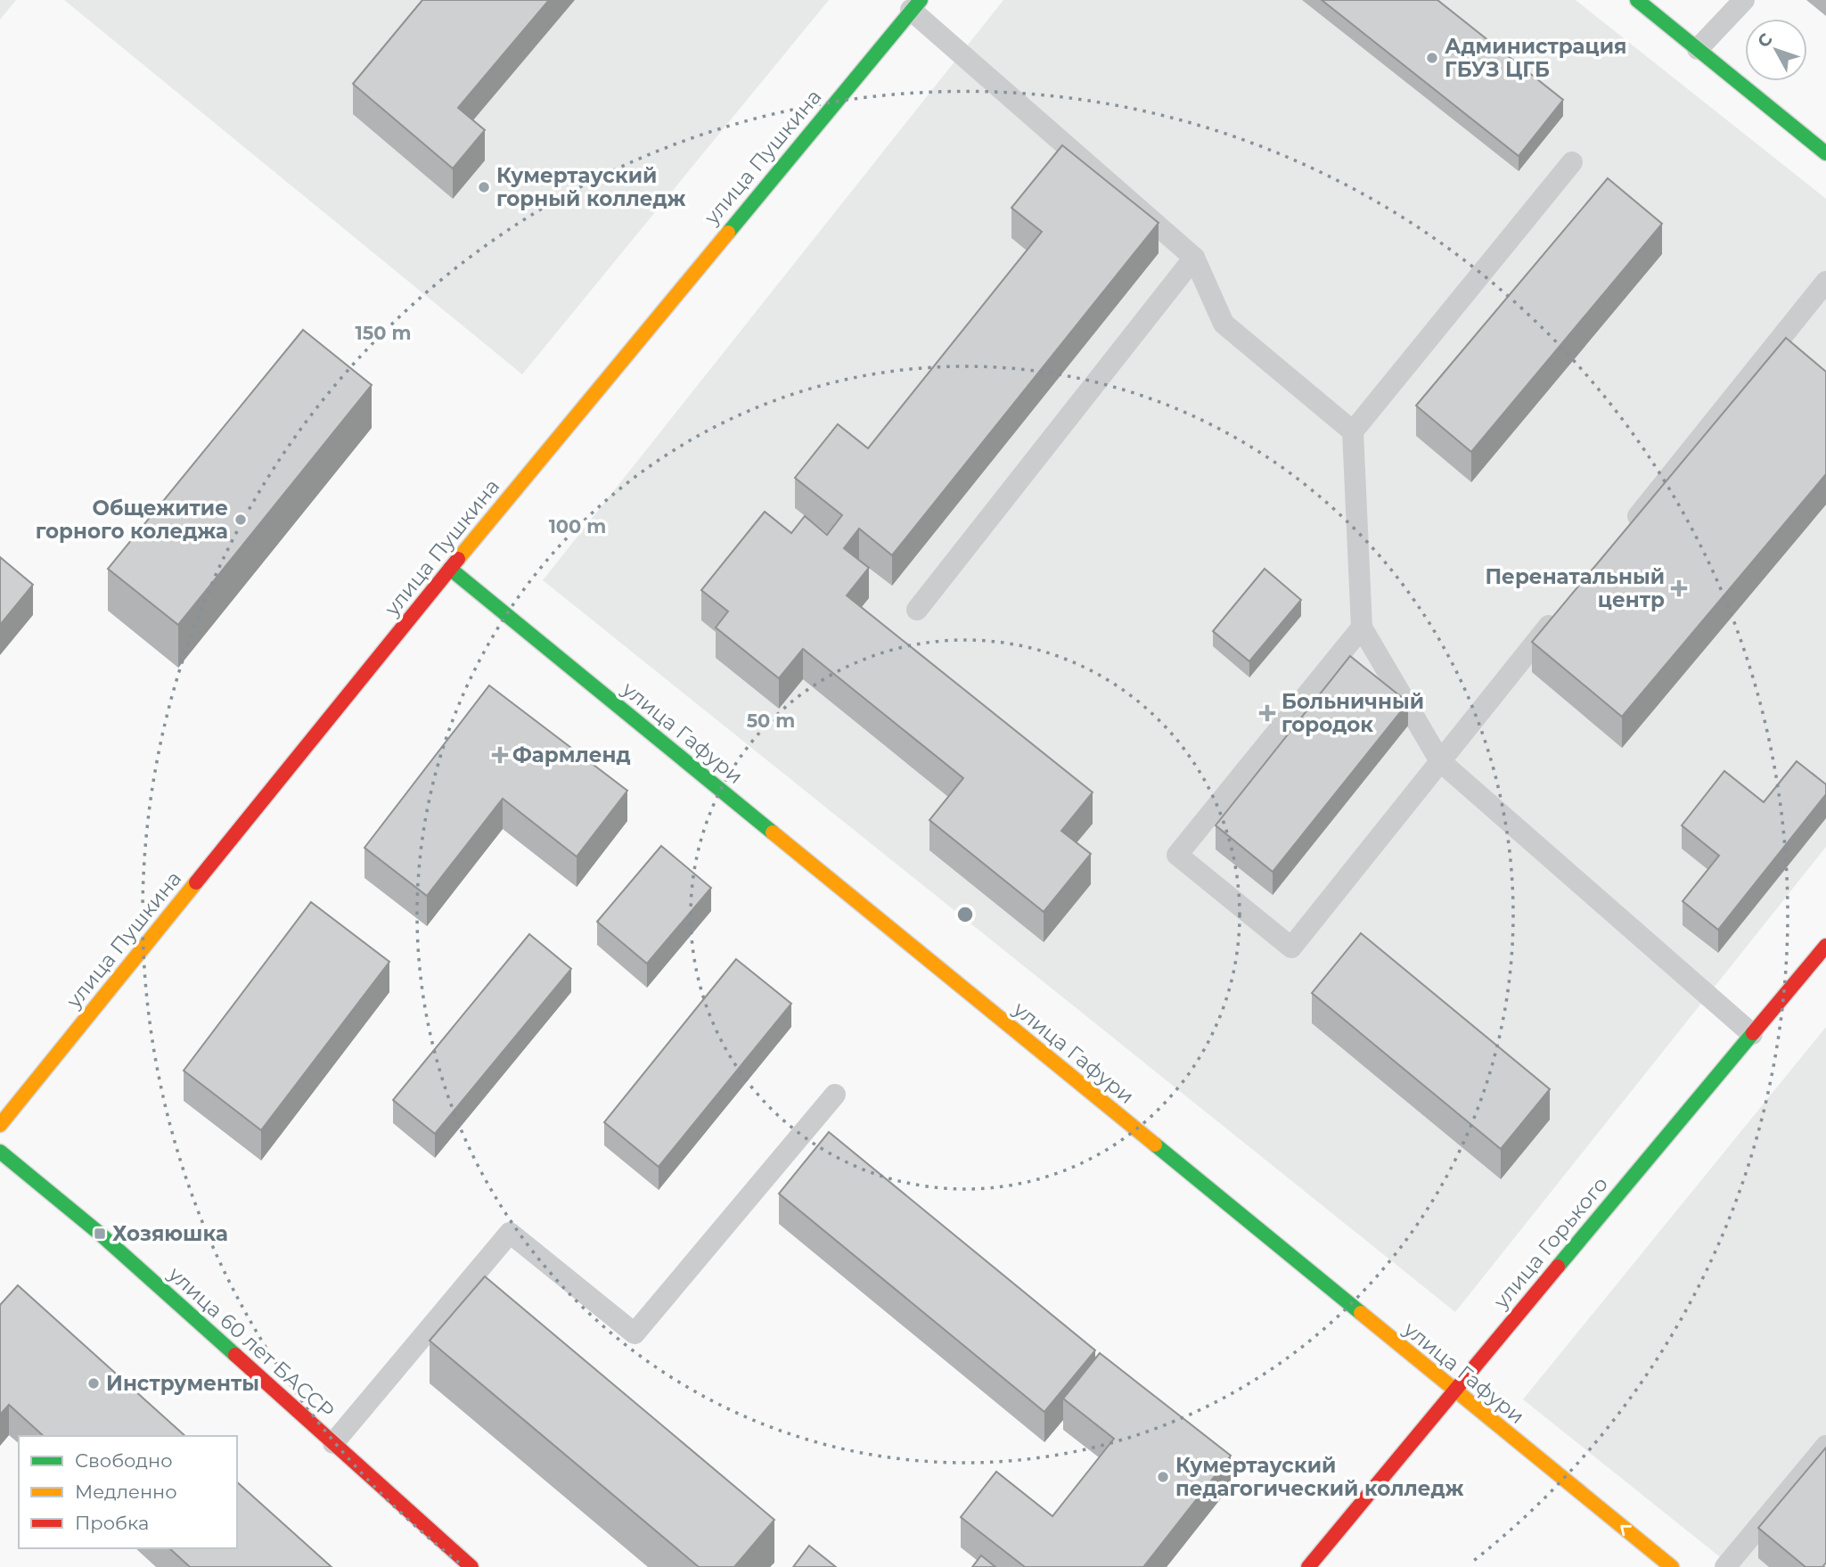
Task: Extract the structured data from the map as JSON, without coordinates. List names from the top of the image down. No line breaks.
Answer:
{"streets":{"street":["улица Пушкина","улица Гафури","улица Горького","улица 60 лет БАССР"]},"crossings":[["улица Пушкина","улица Гафури"],["улица Гафури","улица Горького"]],"places":{"other":["Администрация ГБУЗ ЦГБ","Кумертауский горный колледж","Общежитие горного коледжа","Инструменты","Кумертауский педагогический колледж"],"health":["Перенатальный центр","Больничный городок","Фармленд"],"transit":["Хозяюшка"]},"legend":["Свободно","Медленно","Пробка"],"north":"top left","rings":["150 m","100 m","50 m"]}
